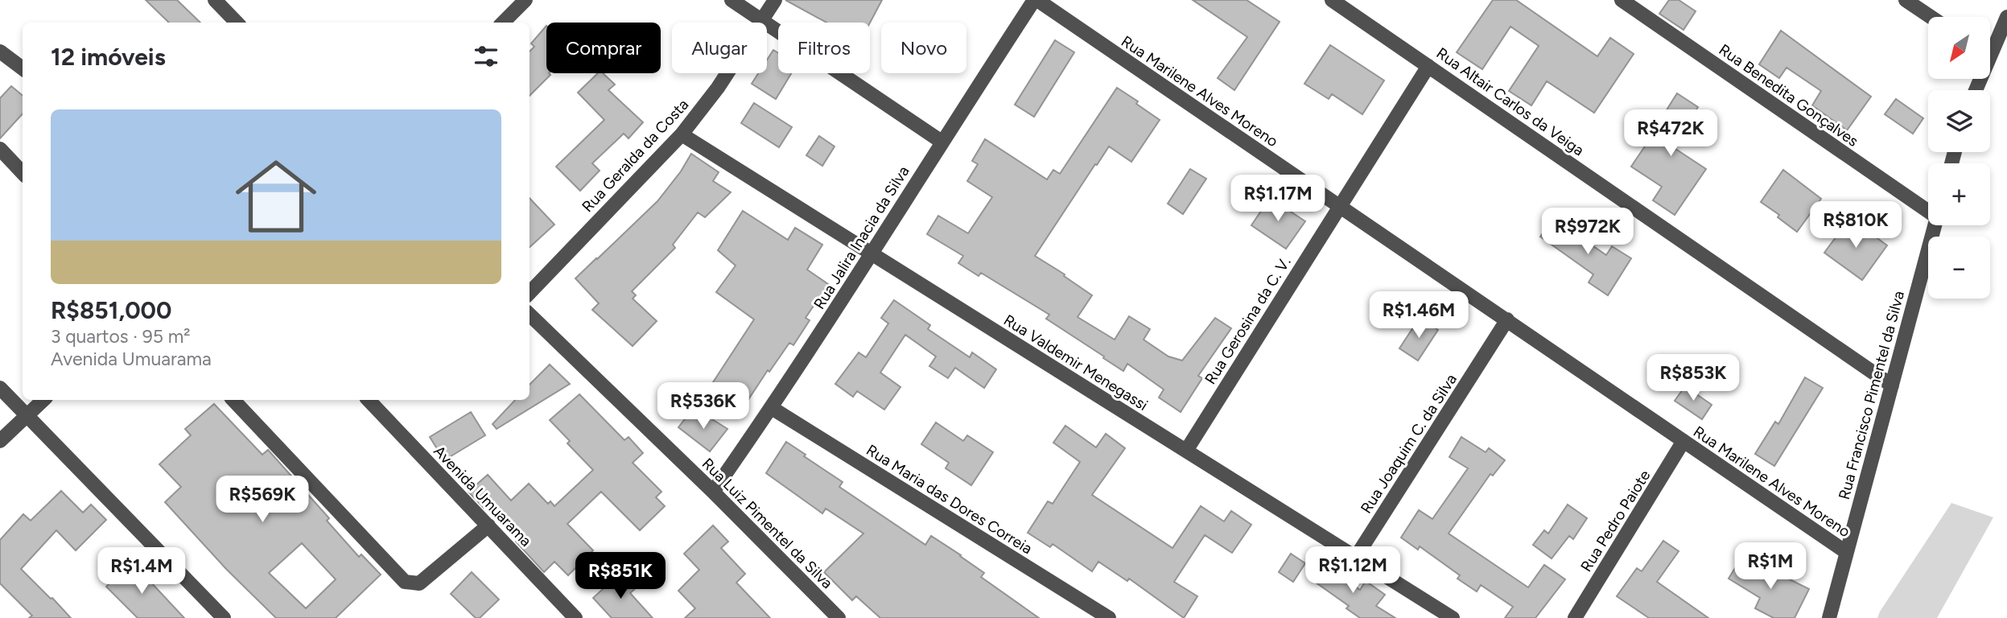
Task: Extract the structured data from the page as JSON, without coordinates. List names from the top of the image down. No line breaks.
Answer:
{"streets":{"street":["Rua Marilene Alves Moreno","Rua Benedita Gonçalves","Rua Altair Carlos da Veiga","Rua Geralda da Costa","Rua Jalira Inacia da Silva","Rua Gerosina da C. V.","Rua Valdemir Menegassi","Rua Francisco Pimentel da Silva","Rua Joaquim C. da Silva","Avenida Umuarama","Rua Maria das Dores Correia","Rua Pedro Paiote","Rua Luiz Pimentel da Silva"]},"crossings":[["Rua Marilene Alves Moreno","Rua Jalira Inacia da Silva"],["Rua Marilene Alves Moreno","Rua Gerosina da C. V."],["Rua Marilene Alves Moreno","Rua Francisco Pimentel da Silva"],["Rua Marilene Alves Moreno","Rua Joaquim C. da Silva"],["Rua Marilene Alves Moreno","Rua Pedro Paiote"],["Rua Altair Carlos da Veiga","Rua Gerosina da C. V."],["Rua Altair Carlos da Veiga","Rua Francisco Pimentel da Silva"],["Rua Geralda da Costa","Rua Valdemir Menegassi"],["Rua Jalira Inacia da Silva","Rua Valdemir Menegassi"],["Rua Jalira Inacia da Silva","Rua Maria das Dores Correia"],["Rua Jalira Inacia da Silva","Rua Luiz Pimentel da Silva"],["Rua Gerosina da C. V.","Rua Valdemir Menegassi"],["Rua Valdemir Menegassi","Rua Joaquim C. da Silva"]],"north":"bottom left","page":{"map_buttons":["+","−"],"chip":["Comprar","Alugar","Filtros","Novo"],"heading":"12 imóveis","list":[{"name":"R$851,000","note":"3 quartos · 95 m² · Avenida Umuarama"}],"price":["R$472K","R$1.17M","R$810K","R$972K","R$1.46M","R$853K","R$536K","R$569K","R$1M","R$1.12M","R$1.4M","R$851K"]}}
